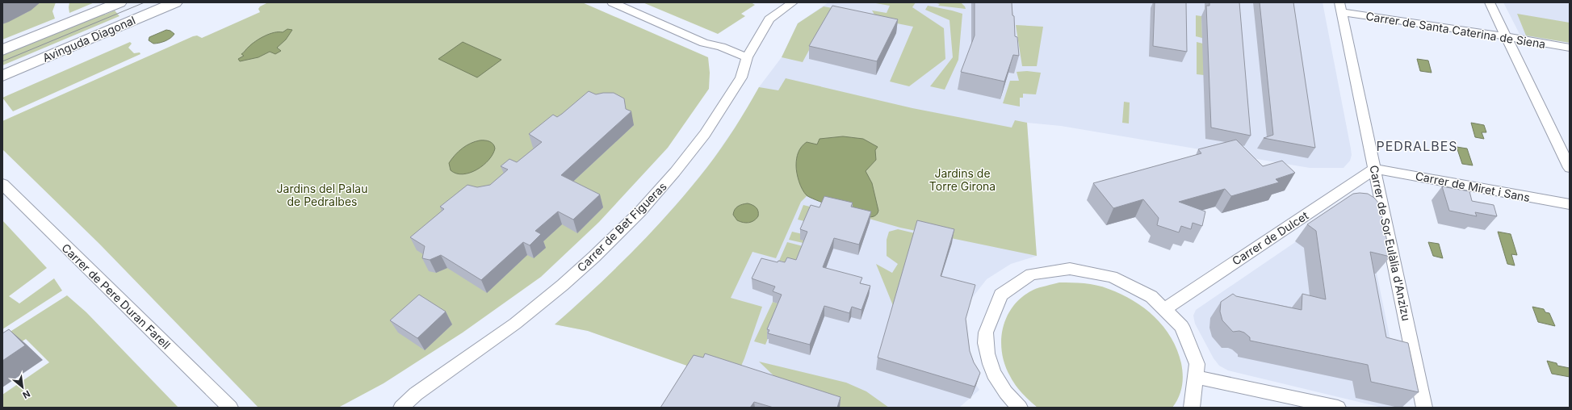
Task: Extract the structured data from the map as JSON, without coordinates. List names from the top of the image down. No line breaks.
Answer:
{"streets":{"main road":["Avinguda Diagonal"],"street":["Carrer de Santa Caterina de Siena","Carrer de Miret i Sans","Carrer de Bet Figueras","Carrer de Dulcet","Carrer de Sor Eulàlia d'Anzizu","Carrer de Pere Duran Farell"]},"crossings":[["Carrer de Santa Caterina de Siena","Carrer de Sor Eulàlia d'Anzizu"],["Carrer de Miret i Sans","Carrer de Dulcet"],["Carrer de Miret i Sans","Carrer de Sor Eulàlia d'Anzizu"],["Carrer de Dulcet","Carrer de Sor Eulàlia d'Anzizu"]],"districts":["PEDRALBES"],"parks":["Jardins de Torre Girona","Jardins del Palau de Pedralbes"],"north":"bottom right"}
